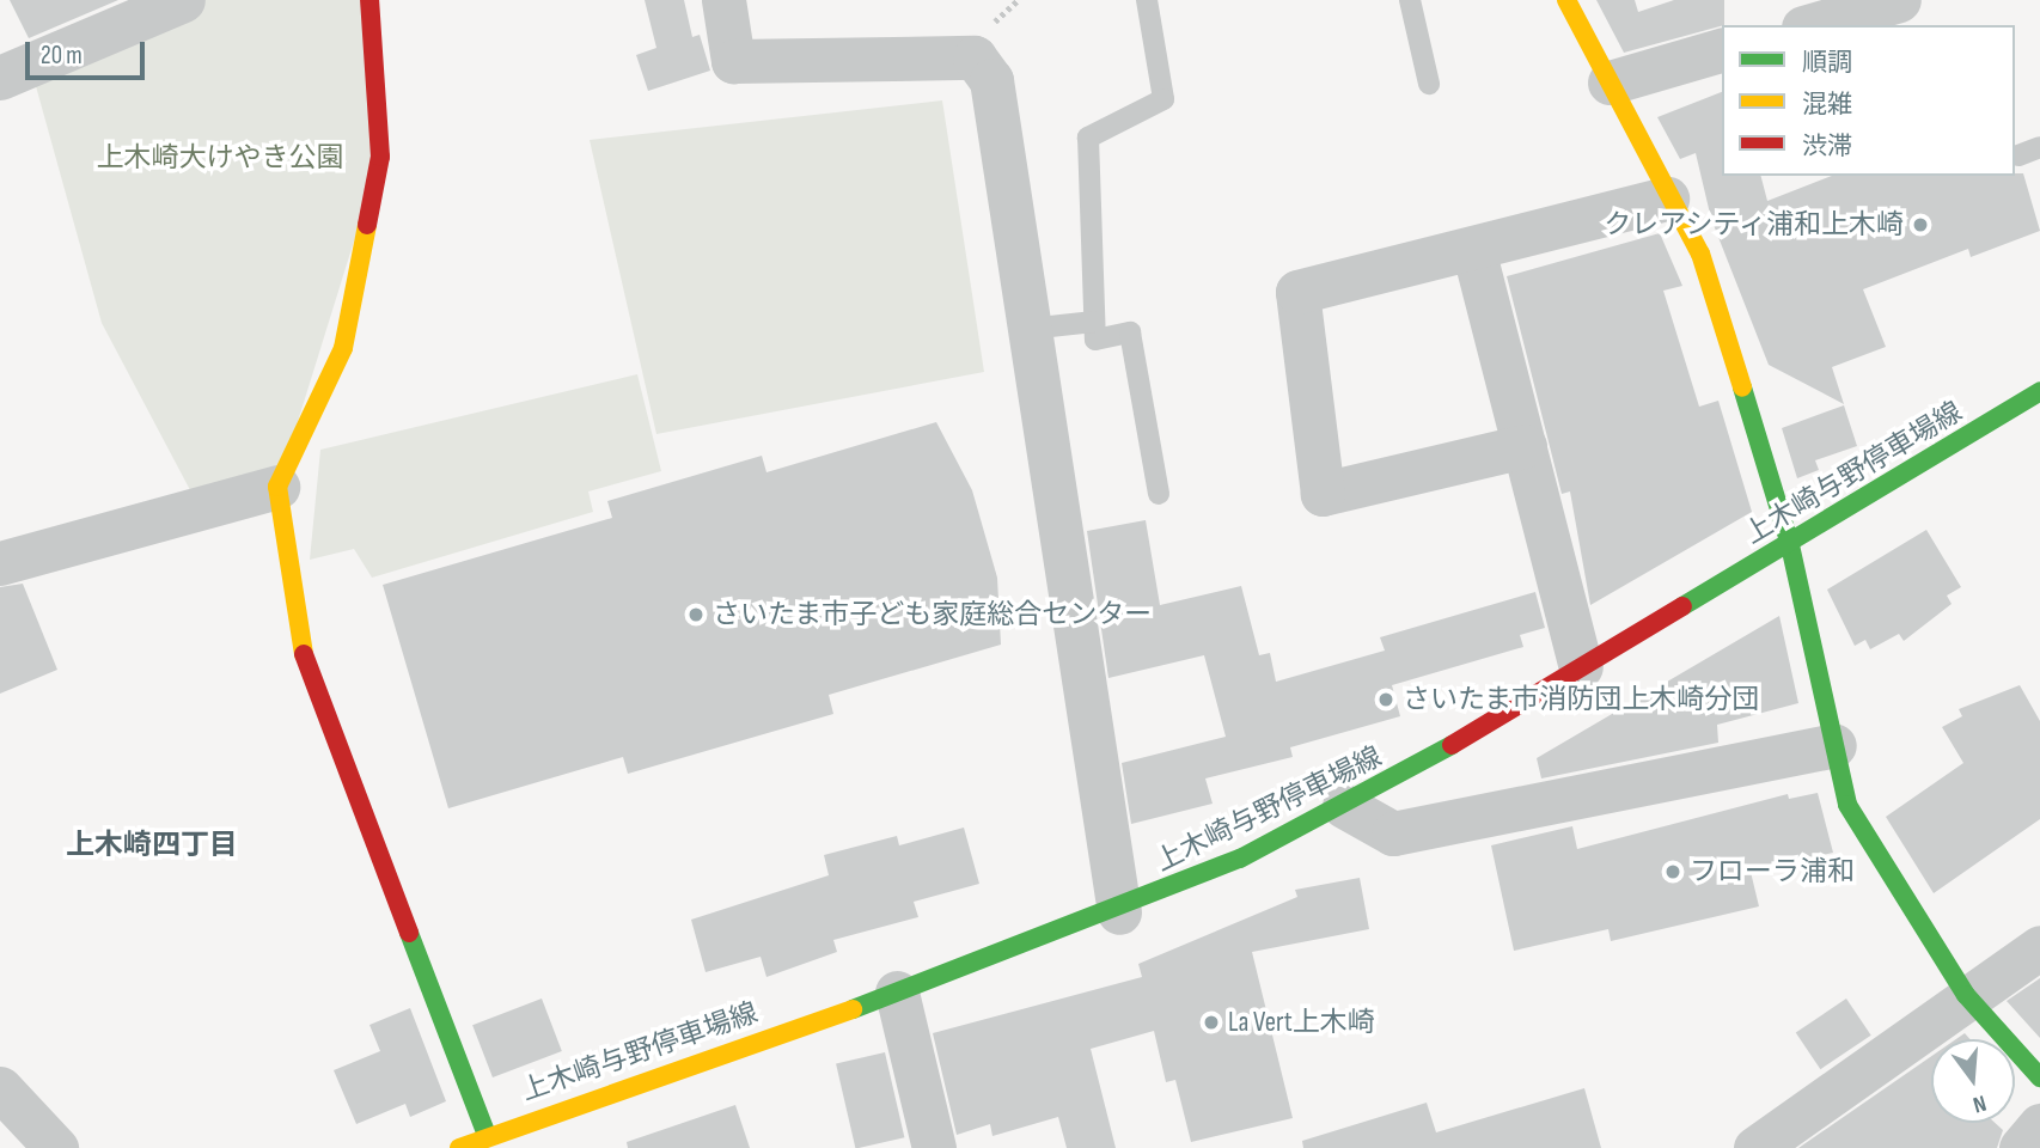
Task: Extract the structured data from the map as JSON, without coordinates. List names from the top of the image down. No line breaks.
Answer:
{"streets":{"street":["上木崎与野停車場線"]},"districts":["上木崎四丁目"],"parks":["上木崎大けやき公園"],"places":["クレアシティ浦和上木崎","さいたま市子ども家庭総合センター","さいたま市消防団上木崎分団","フローラ浦和","La Vert上木崎"],"legend":["順調","混雑","渋滞"],"scale_bar":"20 m","north":"bottom"}
